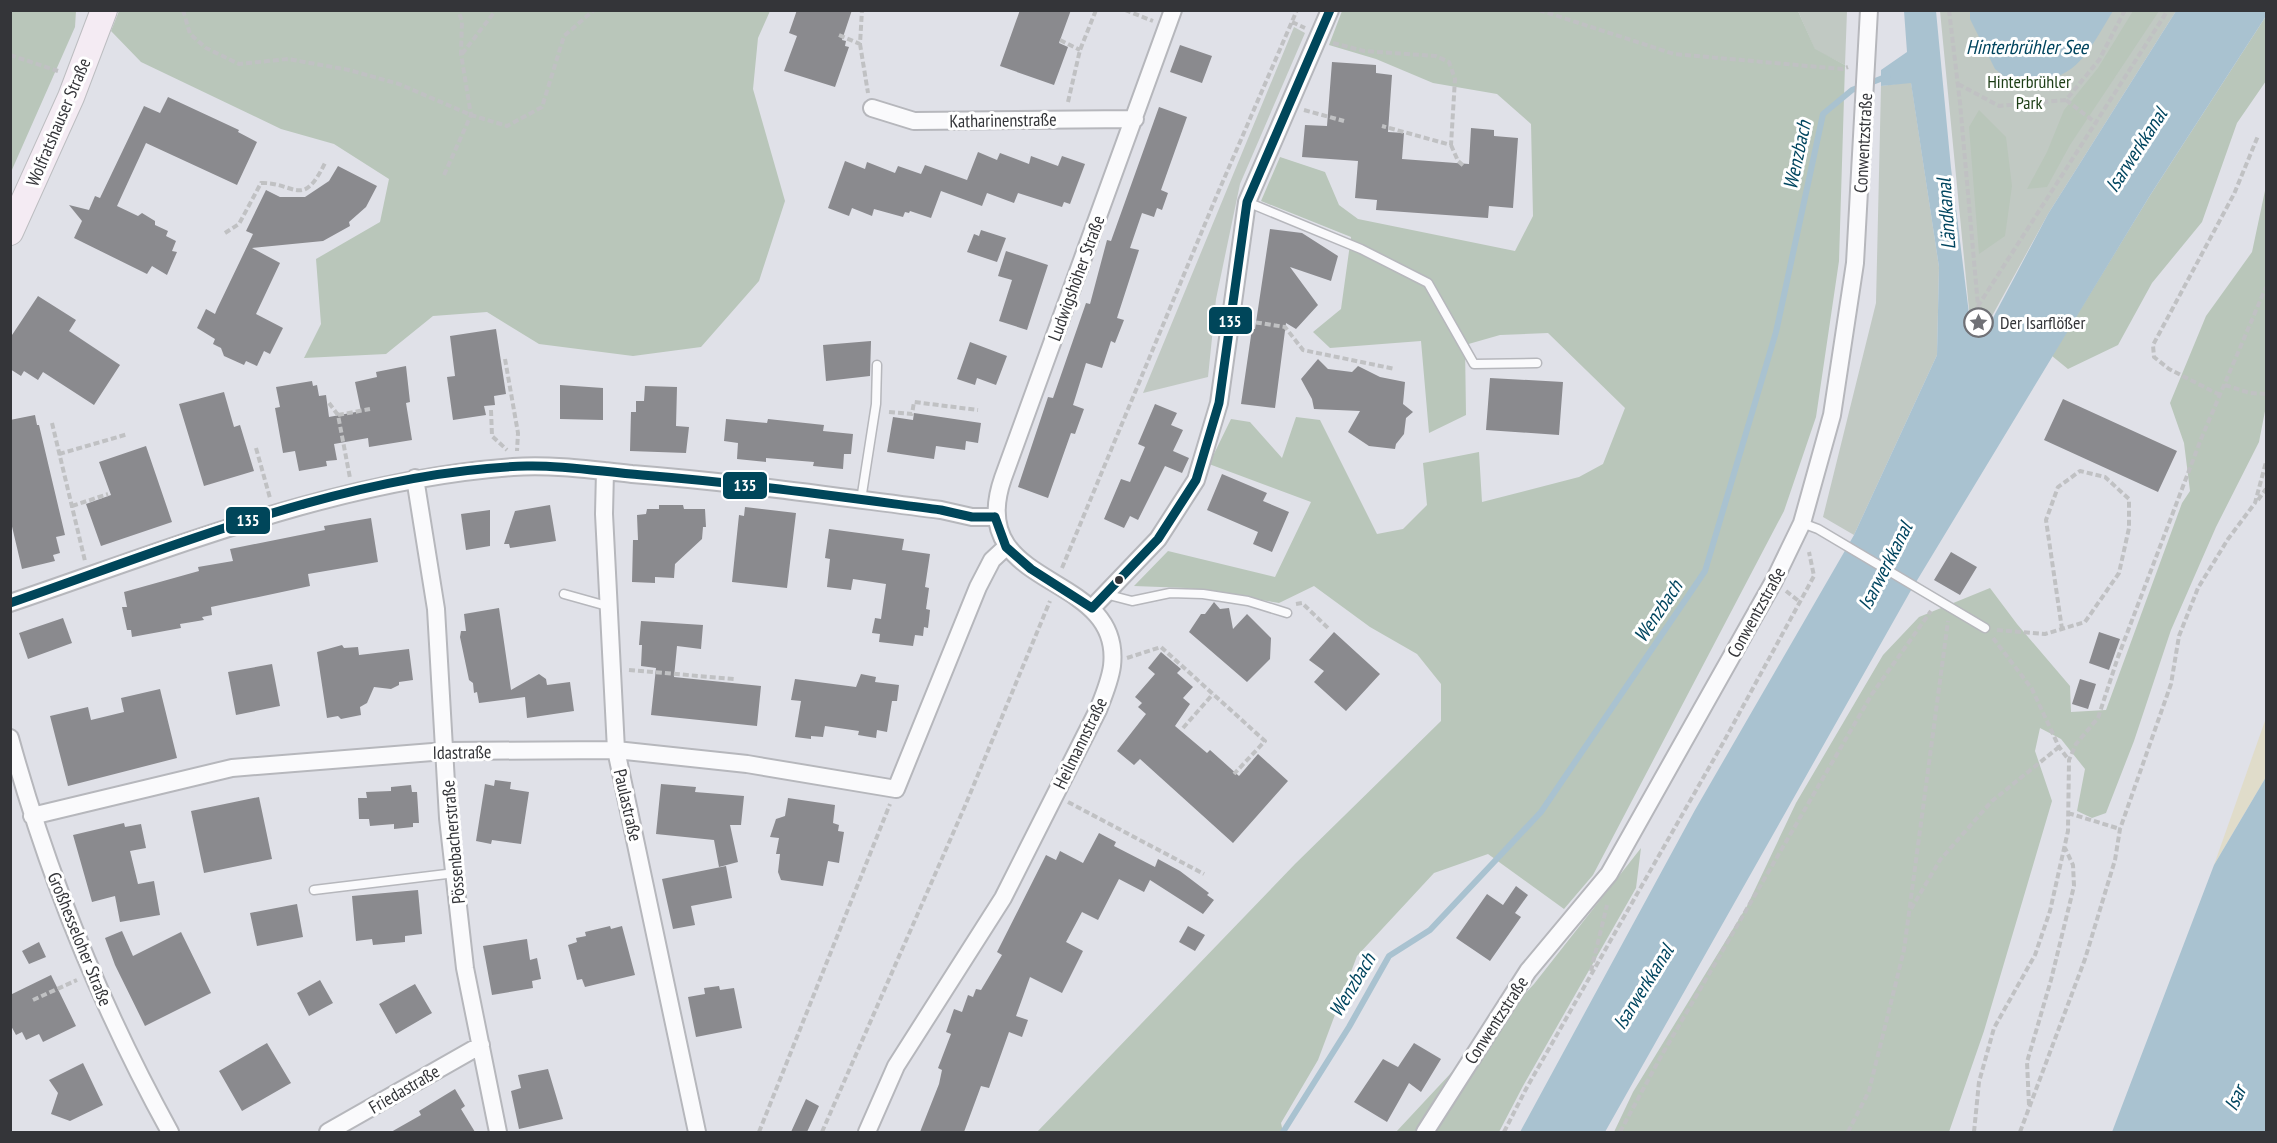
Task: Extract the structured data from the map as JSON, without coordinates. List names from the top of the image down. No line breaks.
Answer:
{"streets":{"main road":["Wolfratshauser Straße"],"street":["Katharinenstraße","Conwentzstraße","Ludwigshöher Straße","Heilmannstraße","Idastraße","Paulastraße","Pössenbacherstraße","Großhesseloher Straße","Friedastraße"]},"crossings":[["Katharinenstraße","Ludwigshöher Straße"],["Ludwigshöher Straße","Heilmannstraße"],["Idastraße","Paulastraße"],["Idastraße","Pössenbacherstraße"],["Idastraße","Großhesseloher Straße"],["Pössenbacherstraße","Friedastraße"]],"water":["Hinterbrühler See","Isarwerkkanal","Wenzbach","Ländkanal","Isar"],"parks":["Hinterbrühler Park"],"places":{"place":["Der Isarflößer"]},"lines":["transit line 135"]}
